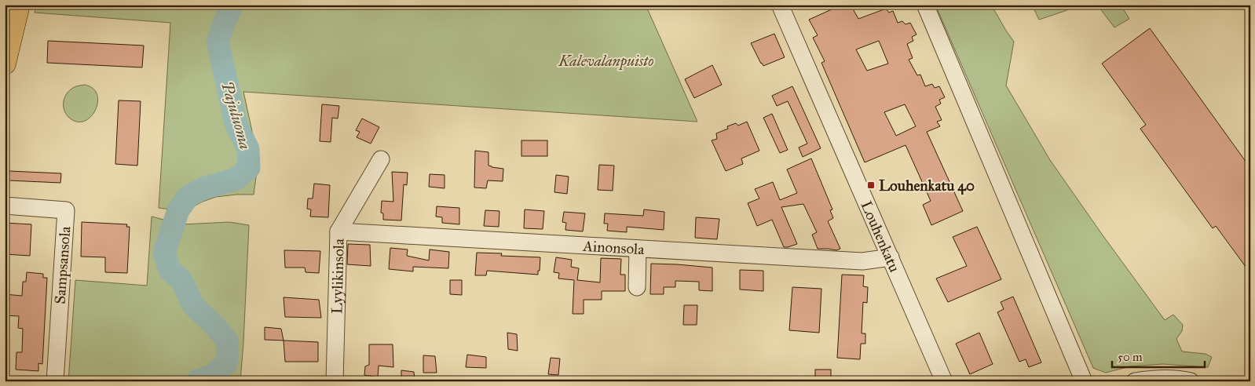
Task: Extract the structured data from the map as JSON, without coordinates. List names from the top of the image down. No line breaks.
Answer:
{"streets":{"street":["Louhenkatu","Ainonsola","Sampsansola","Lyylikinsola"]},"crossings":[["Louhenkatu","Ainonsola"],["Ainonsola","Lyylikinsola"]],"water":["Pajuluoma"],"parks":["Kalevalanpuisto"],"places":{"transit":["Louhenkatu 40"]},"scale_bar":"50 m"}
